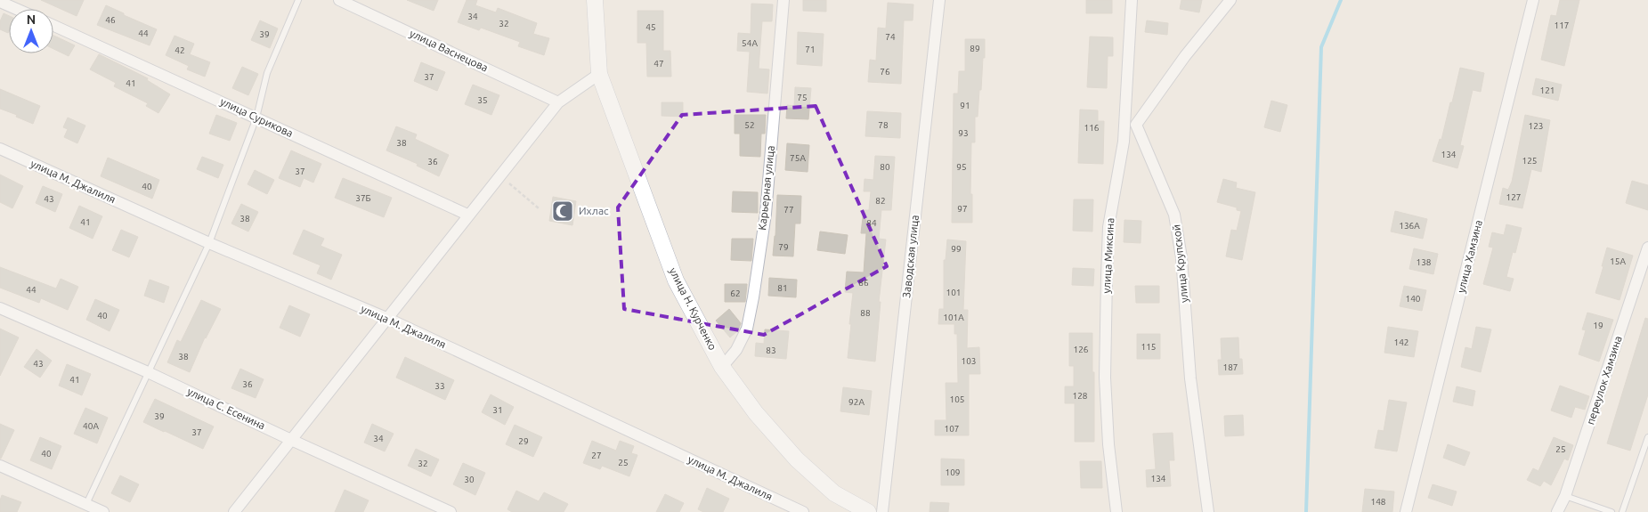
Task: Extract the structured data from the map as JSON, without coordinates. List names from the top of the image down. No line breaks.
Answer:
{"streets":{"main road":["улица Н. Курченко"],"street":["улица Васнецова","улица Сурикова","улица М. Джалиля","Карьерная улица","улица Миксина","Заводская улица","улица Хамзина","улица Крупской","переулок Хамзина","улица С. Есенина"]},"crossings":[["Карьерная улица","улица Н. Курченко"],["улица Миксина","улица Крупской"]],"places":{"mosque":["Ихлас"]},"house_numbers":["34","46","32","117","45","44","39","74","54А","89","71","42","47","76","37","41","121","75","35","91","52","78","123","116","93","38","134","75А","125","36","80","95","37","40","127","37Б","43","82","97","77","38","41","84","136А","79","99","15А","138","86","81","44","101","62","140","88","40","101А","19","142","115","126","83","38","103","43","187","41","36","33","128","105","92А","31","39","40А","107","37","34","29","25","40","27","25","32","109","134","30","148"],"north":"top"}
